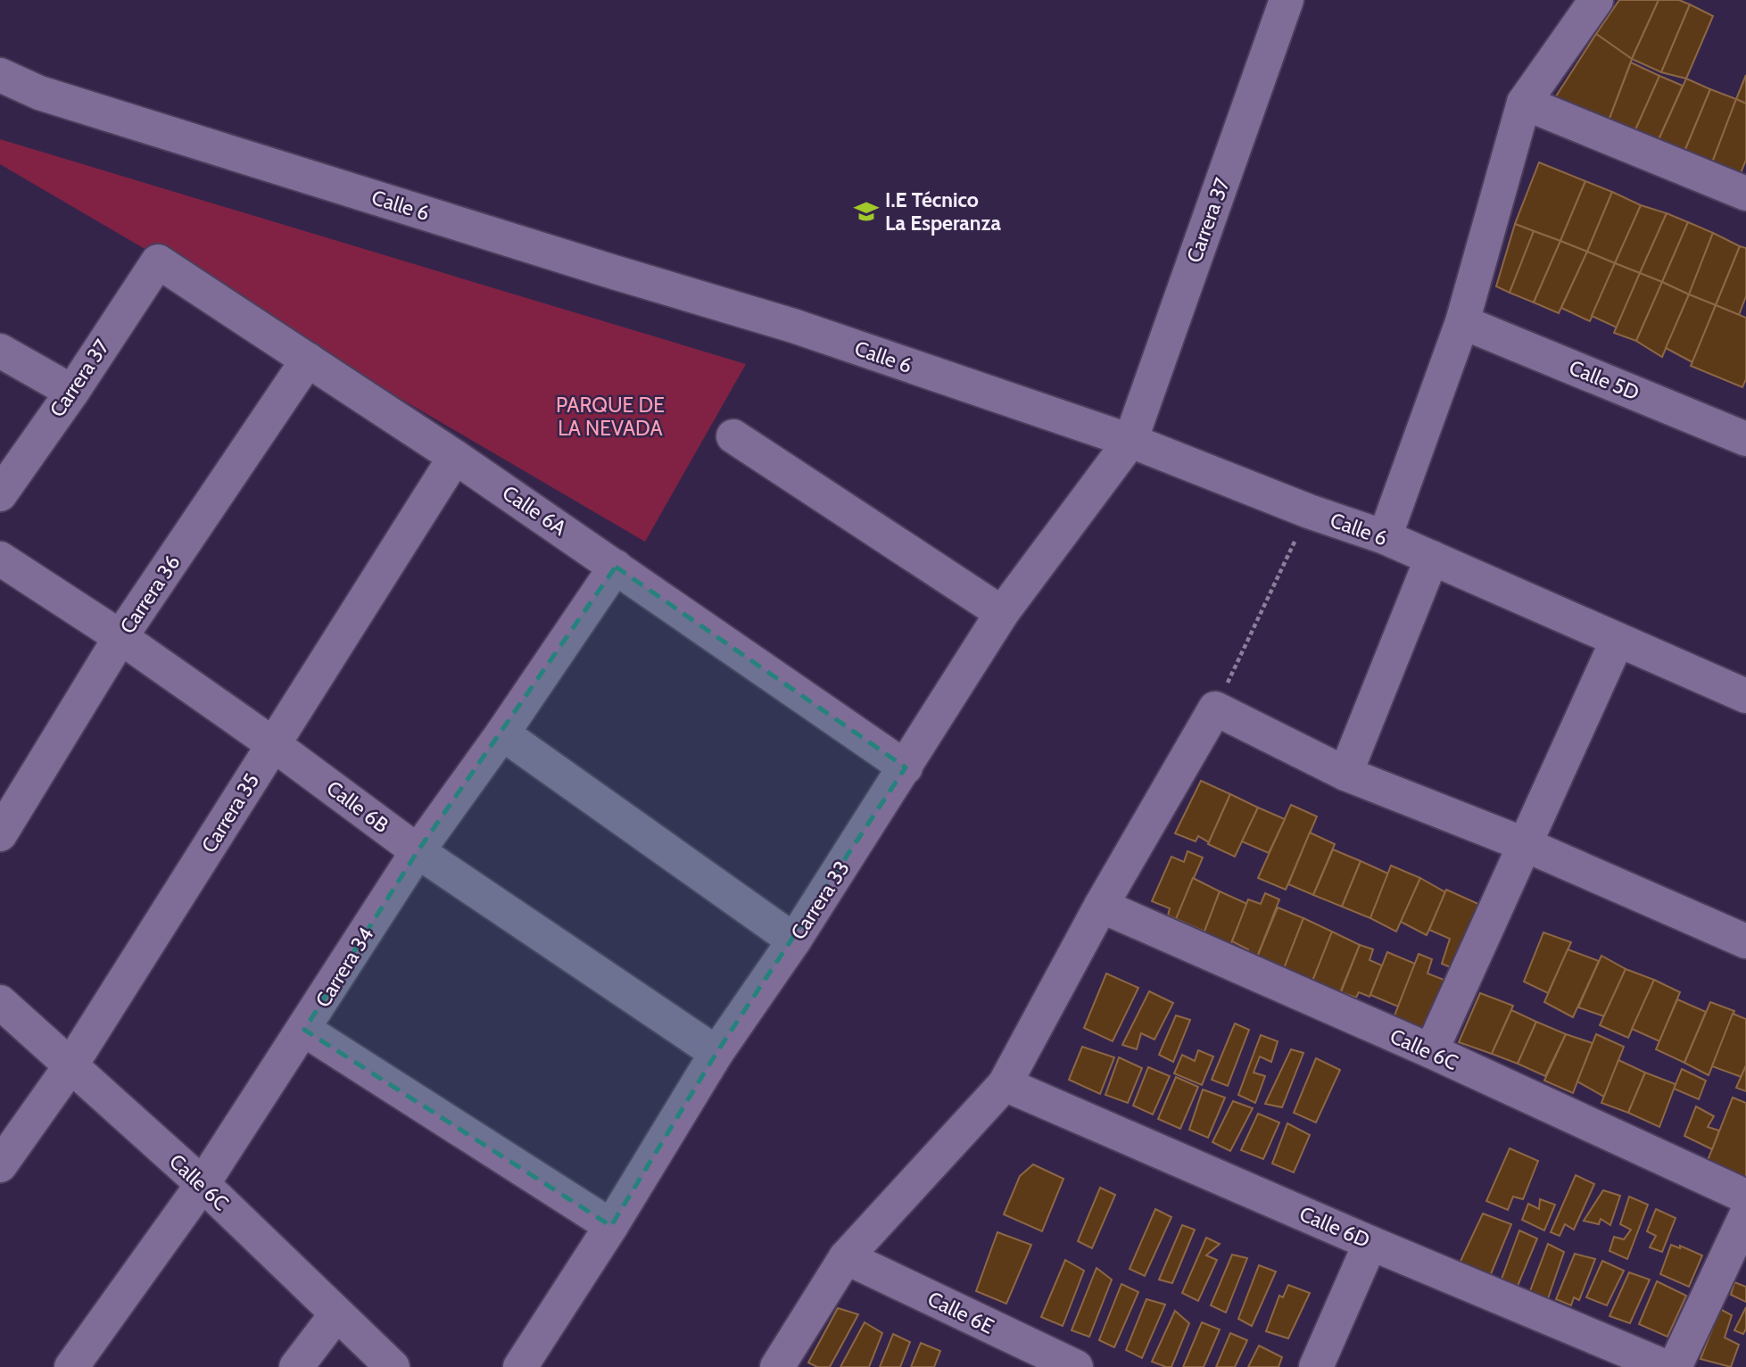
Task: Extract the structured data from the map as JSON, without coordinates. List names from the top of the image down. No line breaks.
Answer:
{"streets":{"street":["Calle 6","Carrera 37","Calle 5D","Calle 6A","Carrera 36","Calle 6B","Carrera 35","Carrera 33","Carrera 34","Calle 6C","Calle 6D","Calle 6E"]},"crossings":[["Calle 6","Carrera 37"],["Calle 6","Carrera 33"],["Carrera 37","Calle 6A"],["Carrera 37","Carrera 33"],["Calle 6A","Carrera 36"],["Calle 6A","Carrera 35"],["Calle 6A","Carrera 33"],["Calle 6A","Carrera 34"],["Carrera 36","Calle 6B"],["Calle 6B","Carrera 35"],["Calle 6B","Carrera 33"],["Calle 6B","Carrera 34"],["Carrera 35","Calle 6C"],["Carrera 34","Calle 6C"]],"parks":["PARQUE DE LA NEVADA"],"places":{"school or university":["I.E Técnico La Esperanza"]}}
